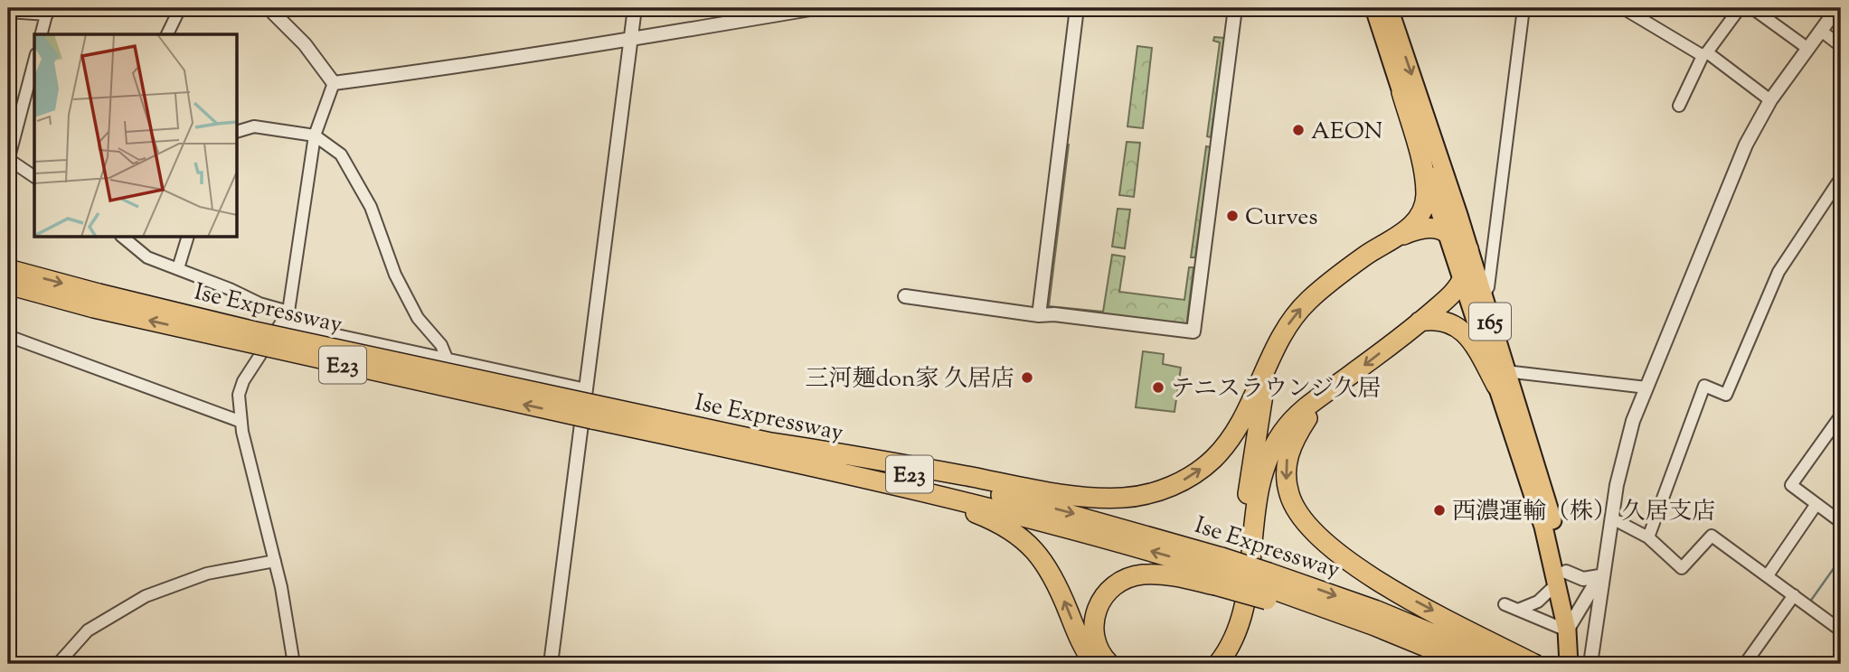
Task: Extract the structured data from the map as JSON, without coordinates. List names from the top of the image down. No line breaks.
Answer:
{"streets":{"highway":["Ise Expressway","165","E23"]},"places":["AEON","Curves","三河麺don家 久居店","テニスラウンジ久居","西濃運輸（株） 久居支店"]}
